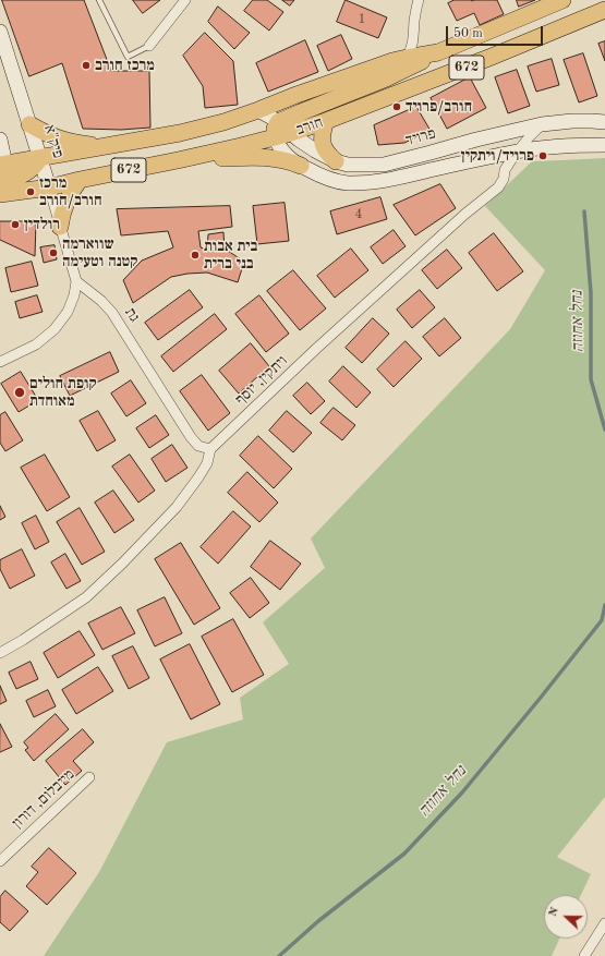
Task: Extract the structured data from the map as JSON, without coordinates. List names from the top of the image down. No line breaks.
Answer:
{"streets":{"main road":["672","חורב","פרויד","פיק\"א"],"street":["גת","ויתקין, יוסף","מייבלום, דורון"]},"crossings":[["672","פיק\"א"],["חורב","פרויד"],["חורב","פיק\"א"],["פרויד","ויתקין, יוסף"],["גת","ויתקין, יוסף"]],"water":["נחל אחוזה"],"places":["מרכז חורב","חורב/פרויד","פרויד/ויתקין","מרכז חורב/חורב","רולדין","שווארמה קטנה וטעימה","בית אבות בני ברית","קופת חולים מאוחדת"],"house_numbers":["1","4"],"scale_bar":"50 m","north":"left"}
